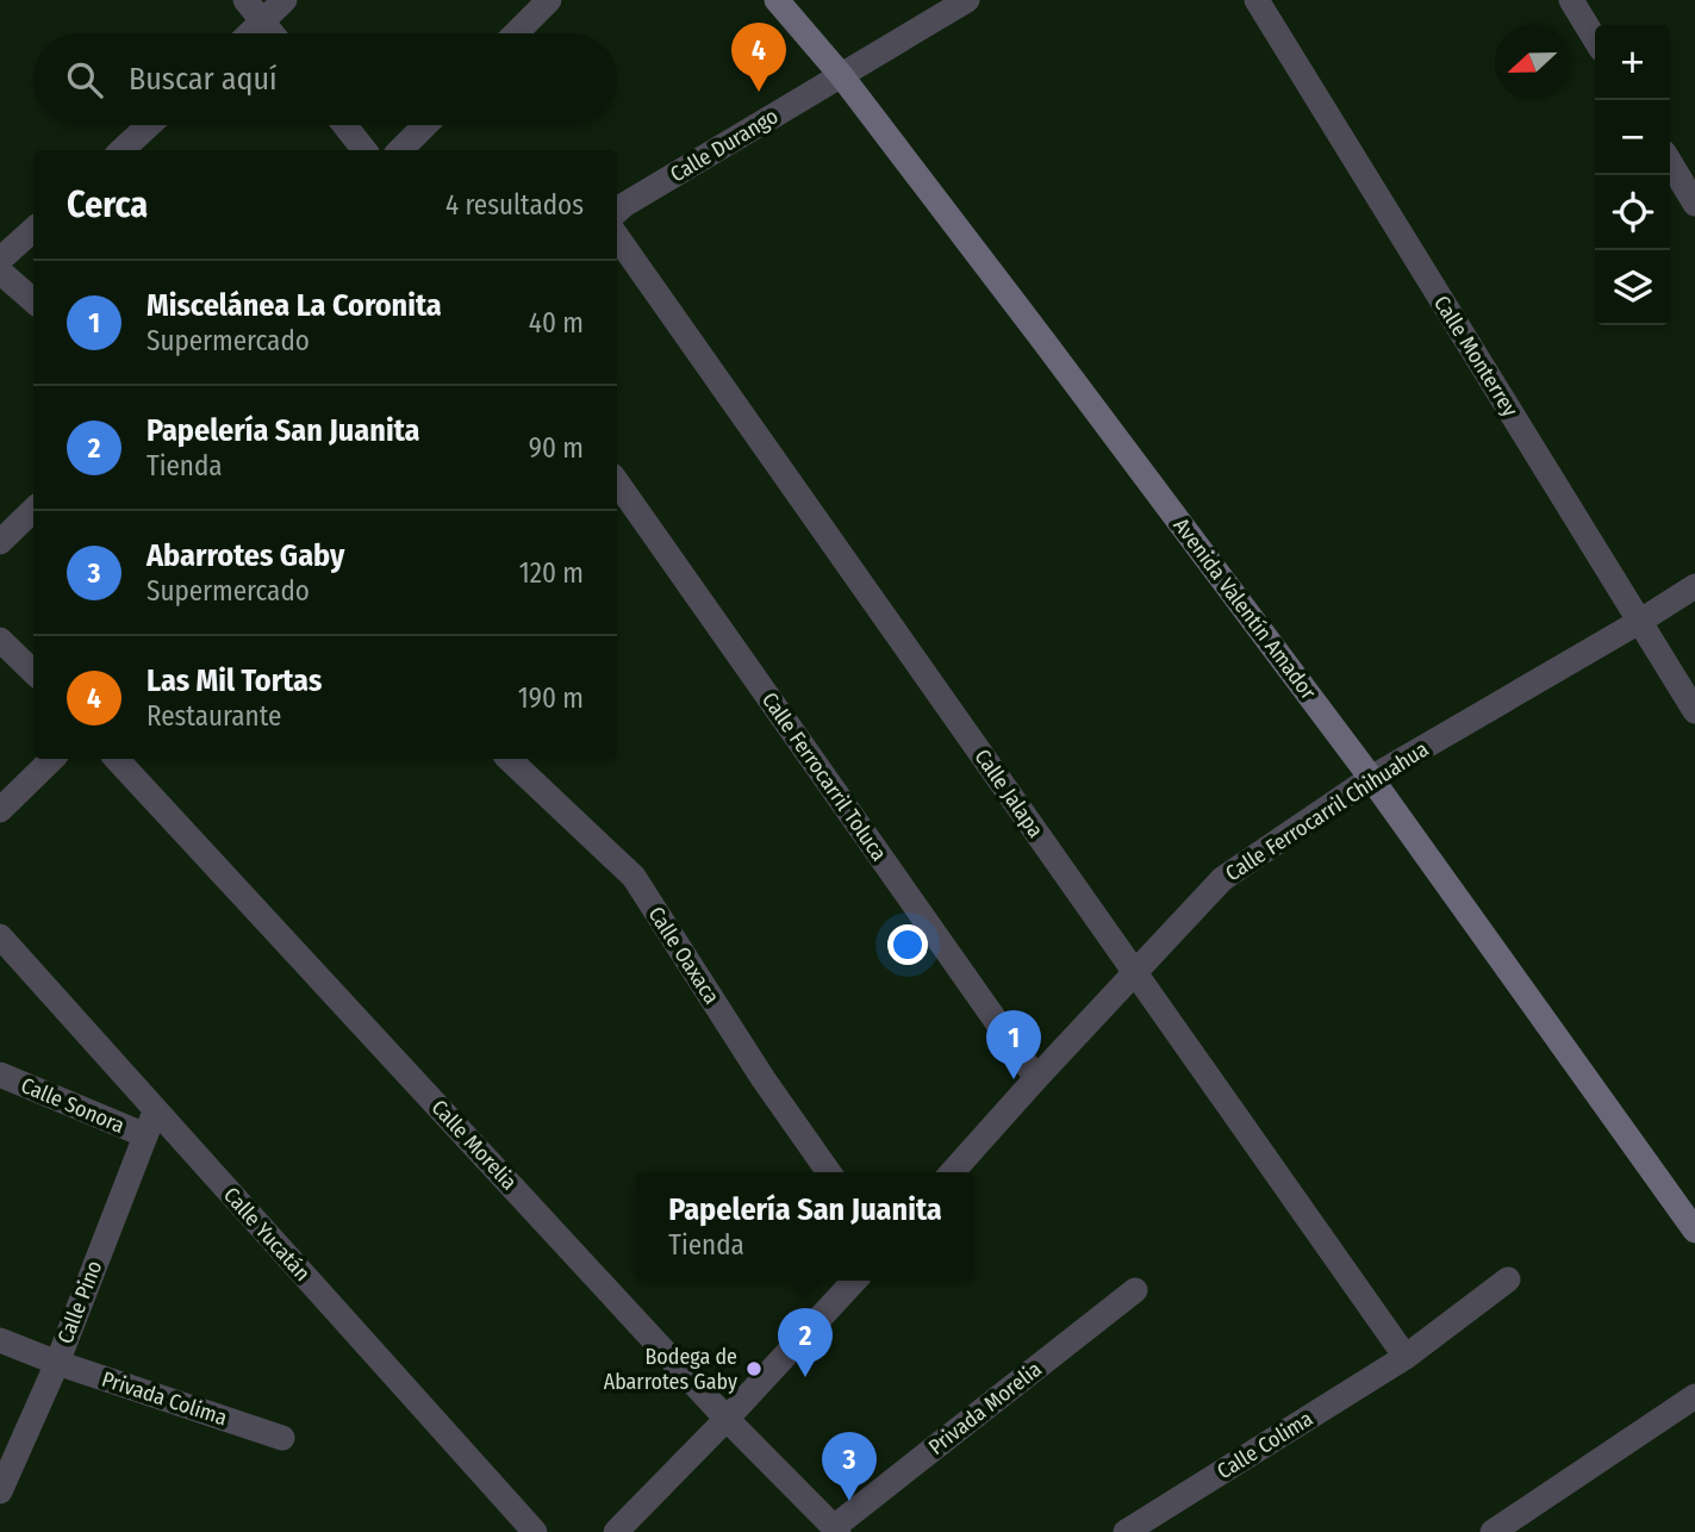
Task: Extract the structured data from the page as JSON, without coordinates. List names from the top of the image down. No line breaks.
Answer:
{"streets":{"street":["Calle Durango","Calle Monterrey","Avenida Valentín Amador","Calle Ferrocarril Toluca","Calle Jalapa","Calle Ferrocarril Chihuahua","Calle Oaxaca","Calle Sonora","Calle Morelia","Calle Yucatán","Calle Pino","Privada Colima","Privada Morelia","Calle Colima"]},"crossings":[["Calle Durango","Avenida Valentín Amador"],["Calle Monterrey","Calle Ferrocarril Chihuahua"],["Avenida Valentín Amador","Calle Ferrocarril Chihuahua"],["Calle Ferrocarril Toluca","Calle Ferrocarril Chihuahua"],["Calle Jalapa","Calle Ferrocarril Chihuahua"],["Calle Jalapa","Calle Colima"],["Calle Sonora","Calle Pino"],["Calle Morelia","Privada Morelia"],["Calle Yucatán","Calle Pino"],["Calle Pino","Privada Colima"]],"places":["Bodega de Abarrotes Gaby"],"north":"left","page":{"pins":["4","1","2","3"],"map_buttons":["+","−"],"search":"Buscar aquí","heading":["Cerca","4 resultados"],"list":[{"mark":"1","name":"Miscelánea La Coronita","note":"Supermercado","value":"40 m"},{"mark":"2","name":"Papelería San Juanita","note":"Tienda","value":"90 m"},{"mark":"3","name":"Abarrotes Gaby","note":"Supermercado","value":"120 m"},{"mark":"4","name":"Las Mil Tortas","note":"Restaurante","value":"190 m"}],"popup":["Papelería San Juanita","Tienda"]}}
